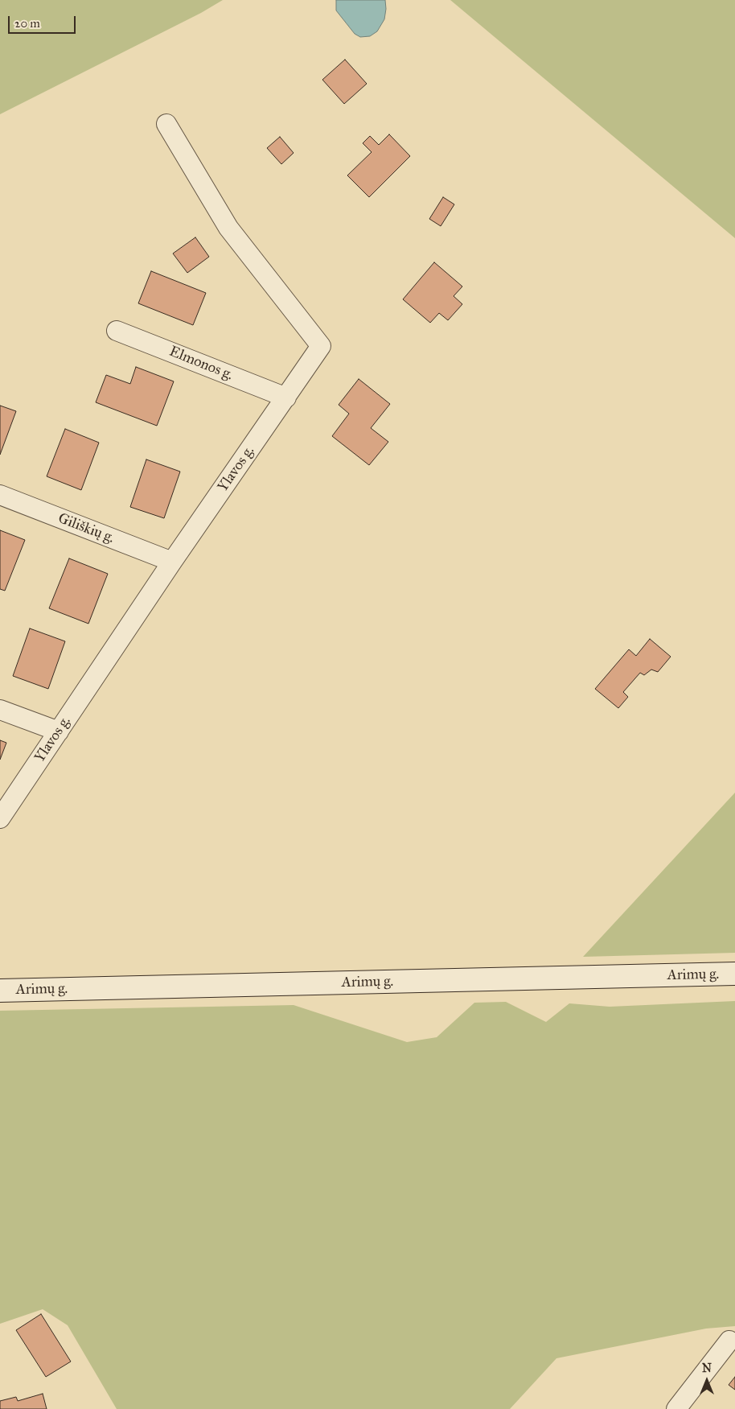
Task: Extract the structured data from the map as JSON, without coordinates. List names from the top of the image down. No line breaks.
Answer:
{"streets":{"main road":["Arimų g."],"street":["Elmonos g.","Ylavos g.","Giliškių g."]},"crossings":[["Elmonos g.","Ylavos g."],["Ylavos g.","Giliškių g."]],"scale_bar":"20 m","north":"top"}
